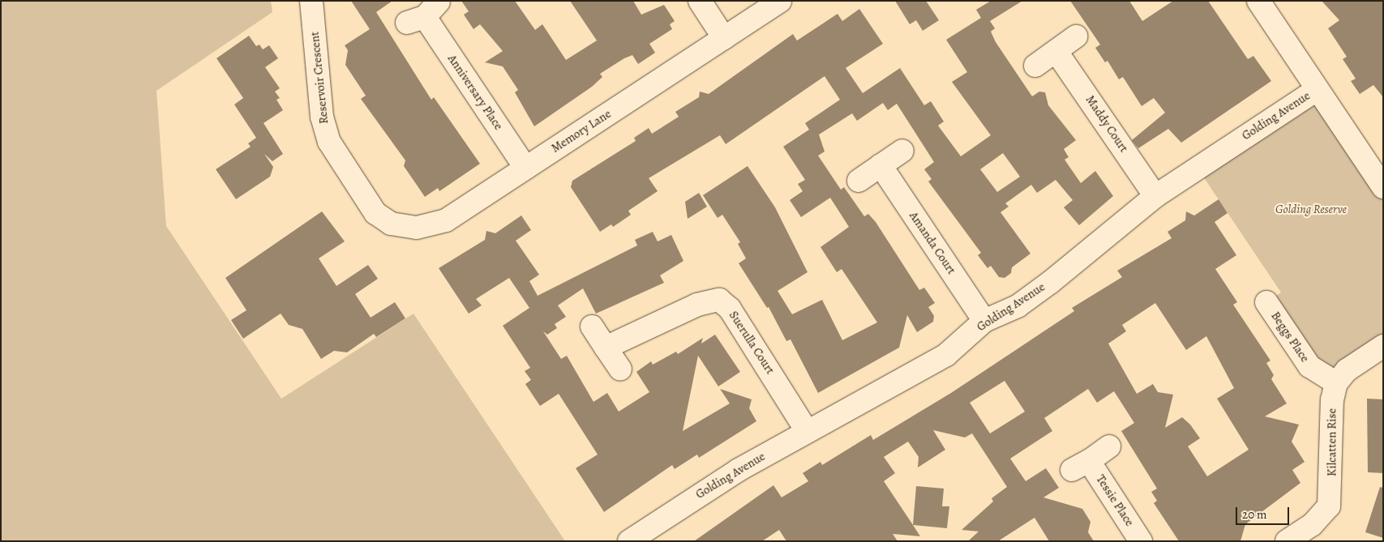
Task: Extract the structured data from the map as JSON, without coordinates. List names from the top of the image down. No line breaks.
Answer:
{"streets":{"street":["Reservoir Crescent","Anniversary Place","Golding Avenue","Maddy Court","Memory Lane","Amanda Court","Beggs Place","Suerulla Court","Kilcatten Rise","Tessie Place"]},"crossings":[["Reservoir Crescent","Memory Lane"],["Anniversary Place","Memory Lane"],["Golding Avenue","Maddy Court"],["Golding Avenue","Amanda Court"],["Golding Avenue","Suerulla Court"],["Beggs Place","Kilcatten Rise"]],"parks":["Golding Reserve"],"scale_bar":"20 m"}
